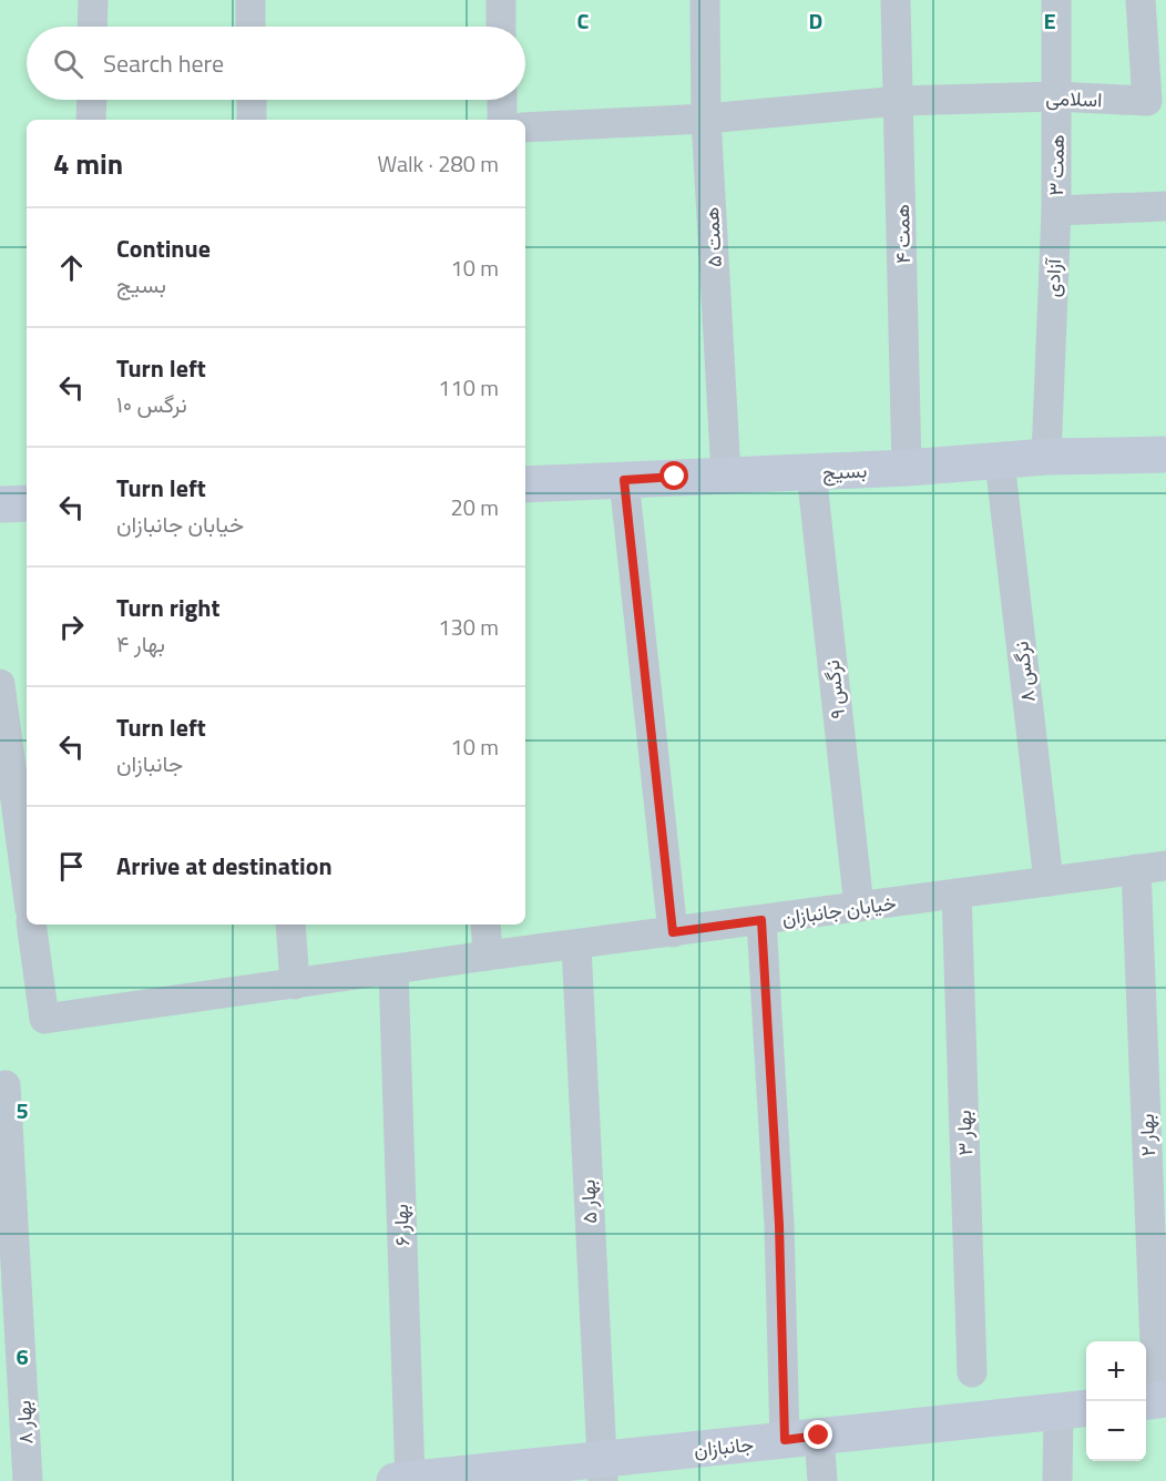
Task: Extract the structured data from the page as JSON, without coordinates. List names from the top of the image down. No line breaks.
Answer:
{"streets":{"main road":["بسیج","جانبازان"],"street":["اسلامی","همت ۳","همت ۴","همت ۵","آزادی","نرگس ۸","نرگس ۹","خیابان جانبازان","بهار ۳","بهار ۲","بهار ۵","بهار ۶","بهار ۸"]},"crossings":[["اسلامی","همت ۳"],["اسلامی","همت ۴"],["اسلامی","همت ۵"],["همت ۳","آزادی"],["همت ۴","بسیج"],["همت ۵","بسیج"],["آزادی","بسیج"],["بسیج","نرگس ۸"],["بسیج","نرگس ۹"],["نرگس ۸","خیابان جانبازان"],["نرگس ۹","خیابان جانبازان"],["خیابان جانبازان","بهار ۳"],["خیابان جانبازان","بهار ۲"],["خیابان جانبازان","بهار ۵"],["خیابان جانبازان","بهار ۶"],["بهار ۵","جانبازان"],["بهار ۶","جانبازان"]],"page":{"search":"Search here","heading":["4 min","Walk · 280 m"],"list":[["Continue","بسیج","10 m"],["Turn left","نرگس ۱۰","110 m"],["Turn left","خیابان جانبازان","20 m"],["Turn right","بهار ۴","130 m"],["Turn left","جانبازان","10 m"],"Arrive at destination"],"map_buttons":["+","−"]},"grid":{"columns":["C","D","E"],"rows":["5","6"]}}
